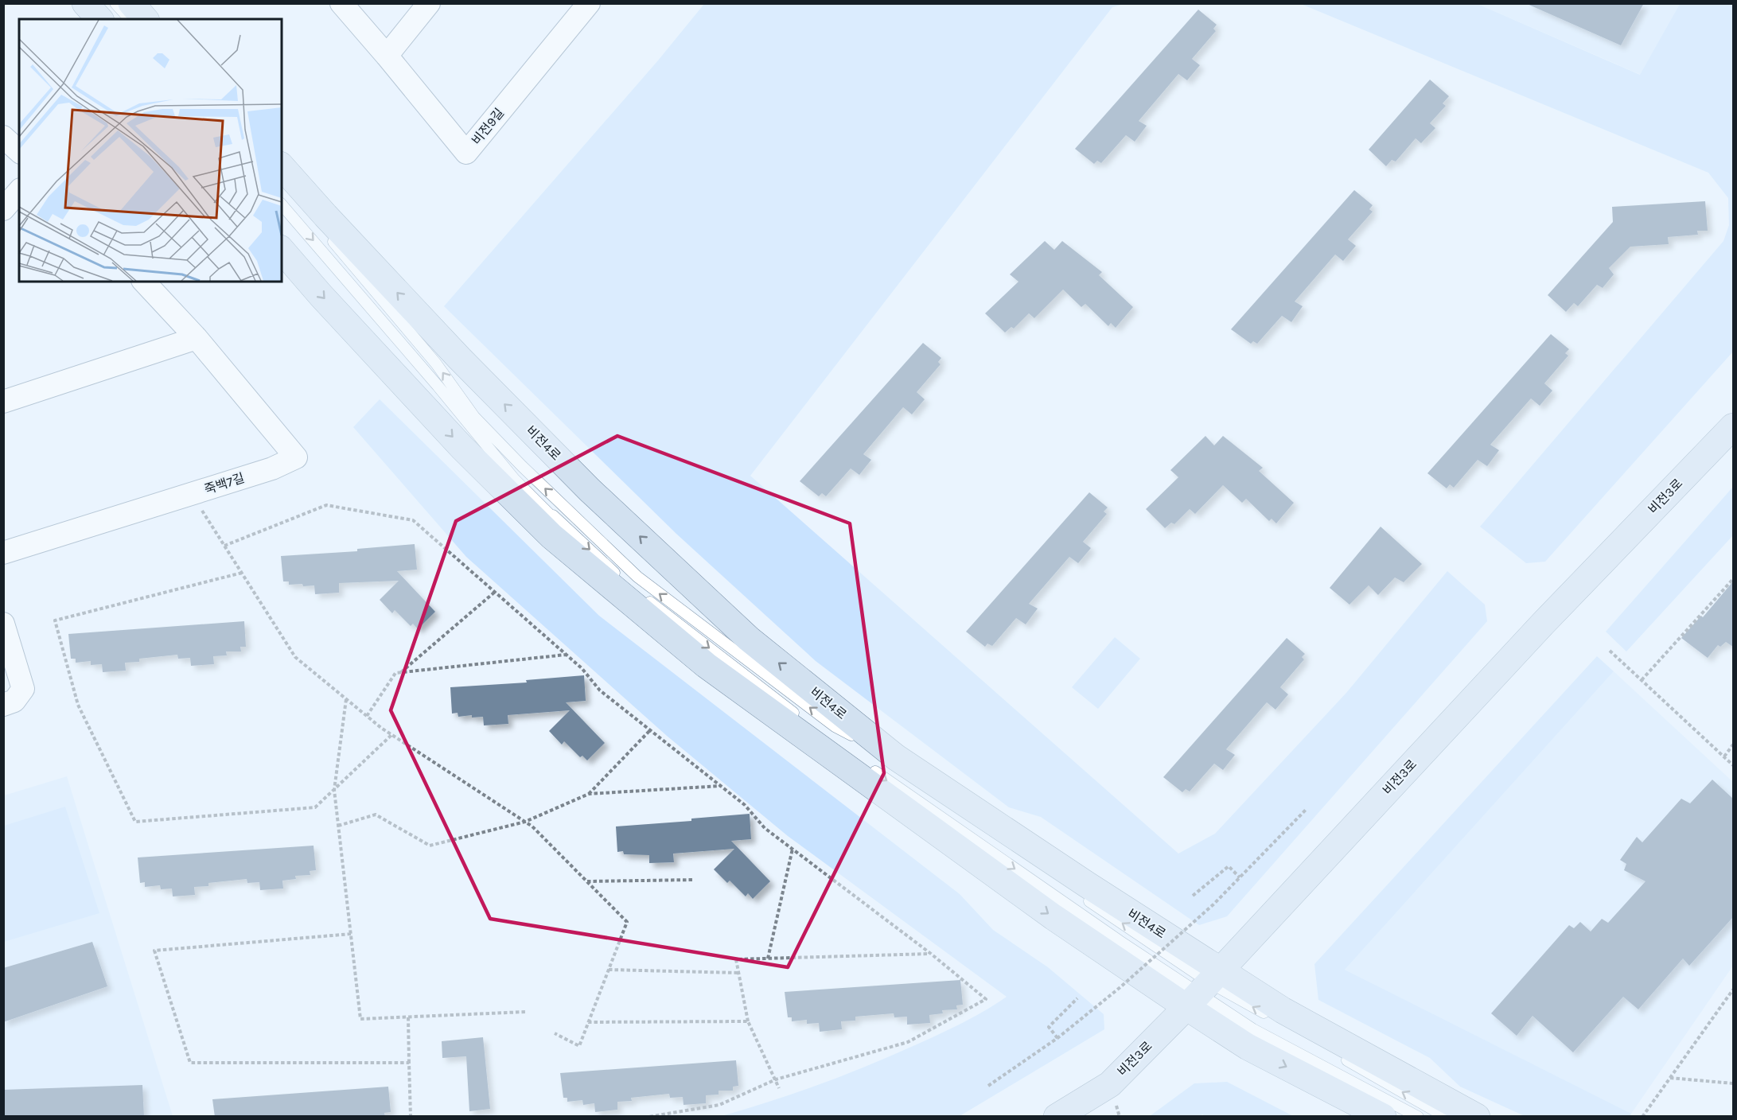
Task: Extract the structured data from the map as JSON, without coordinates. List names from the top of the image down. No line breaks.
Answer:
{"streets":{"main road":["비전4로","비전3로"],"street":["비전9길","죽백7길"]},"crossings":[["비전4로","비전3로"]]}
